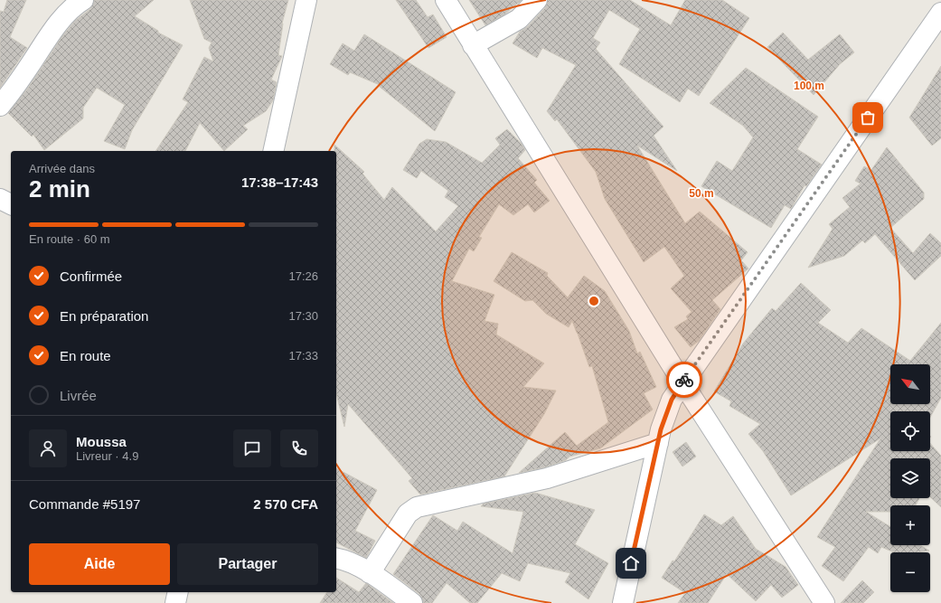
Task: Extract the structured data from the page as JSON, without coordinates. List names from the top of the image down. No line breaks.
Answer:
{"north":"top left","page":{"heading":["2 min","Arrivée dans","17:38–17:43"],"panel":["Moussa","Livreur · 4.9","Commande #5197","2 570 CFA"],"bar":"En route · 60 m","list":[["Confirmée","17:26"],["En préparation","17:30"],["En route","17:33"],"Livrée"],"map_buttons":["+","−"],"buttons":["Aide","Partager"]},"rings":["100 m","50 m"]}
